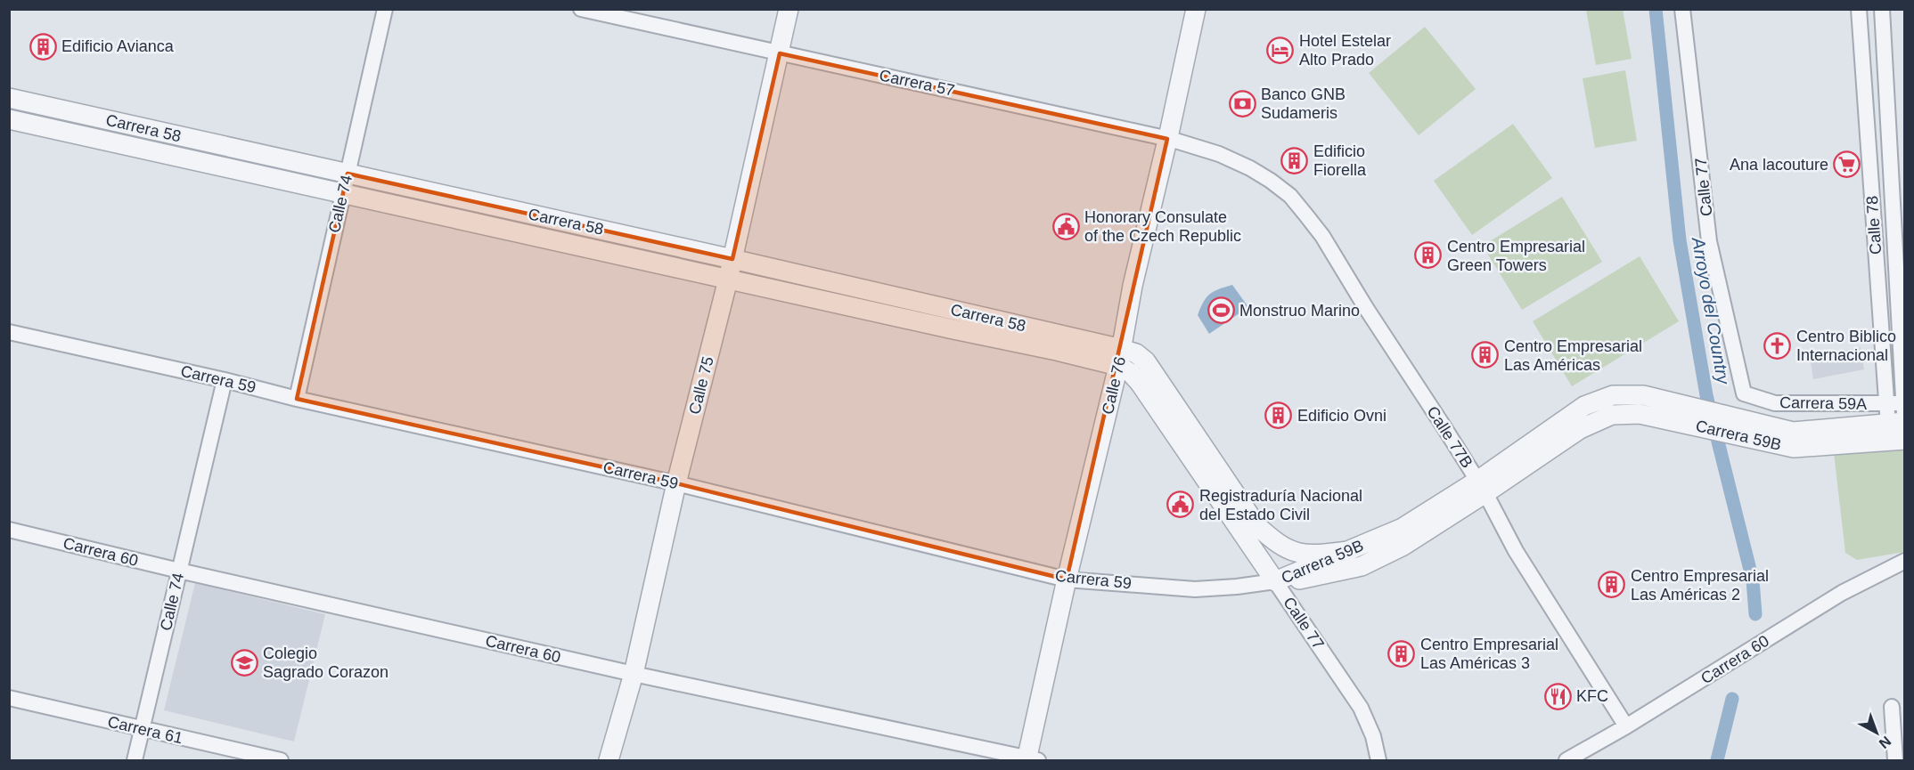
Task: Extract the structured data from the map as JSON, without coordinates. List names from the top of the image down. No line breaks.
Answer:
{"streets":{"street":["Carrera 57","Carrera 58","Calle 77","Calle 74","Calle 78","Carrera 59","Calle 75","Calle 76","Carrera 59A","Carrera 59B","Calle 77B","Carrera 60","Carrera 61"]},"crossings":[["Carrera 57","Calle 75"],["Carrera 57","Calle 76"],["Carrera 57","Calle 77B"],["Carrera 58","Calle 77"],["Carrera 58","Calle 74"],["Carrera 58","Calle 75"],["Carrera 58","Calle 76"],["Calle 77","Carrera 59"],["Calle 77","Calle 76"],["Calle 77","Carrera 59A"],["Calle 77","Carrera 59B"],["Calle 74","Carrera 59"],["Calle 74","Carrera 60"],["Calle 74","Carrera 61"],["Calle 78","Carrera 59A"],["Calle 78","Carrera 59B"],["Carrera 59","Calle 75"],["Carrera 59","Calle 76"],["Carrera 59","Carrera 59B"],["Calle 75","Carrera 60"],["Calle 76","Carrera 60"],["Carrera 59B","Calle 77B"],["Calle 77B","Carrera 60"]],"water":["Arroyo del Country"],"places":{"building":["Edificio Avianca","Edificio Fiorella","Centro Empresarial Green Towers","Centro Empresarial Las Américas","Edificio Ovni","Centro Empresarial Las Américas 2","Centro Empresarial Las Américas 3"],"hotel":["Hotel Estelar Alto Prado"],"bank":["Banco GNB Sudameris"],"supermarket":["Ana lacouture"],"public building":["Honorary Consulate of the Czech Republic","Registraduría Nacional del Estado Civil"],"sports":["Monstruo Marino"],"church":["Centro Biblico Internacional"],"school or university":["Colegio Sagrado Corazon"],"restaurant":["KFC"]},"north":"bottom right"}
